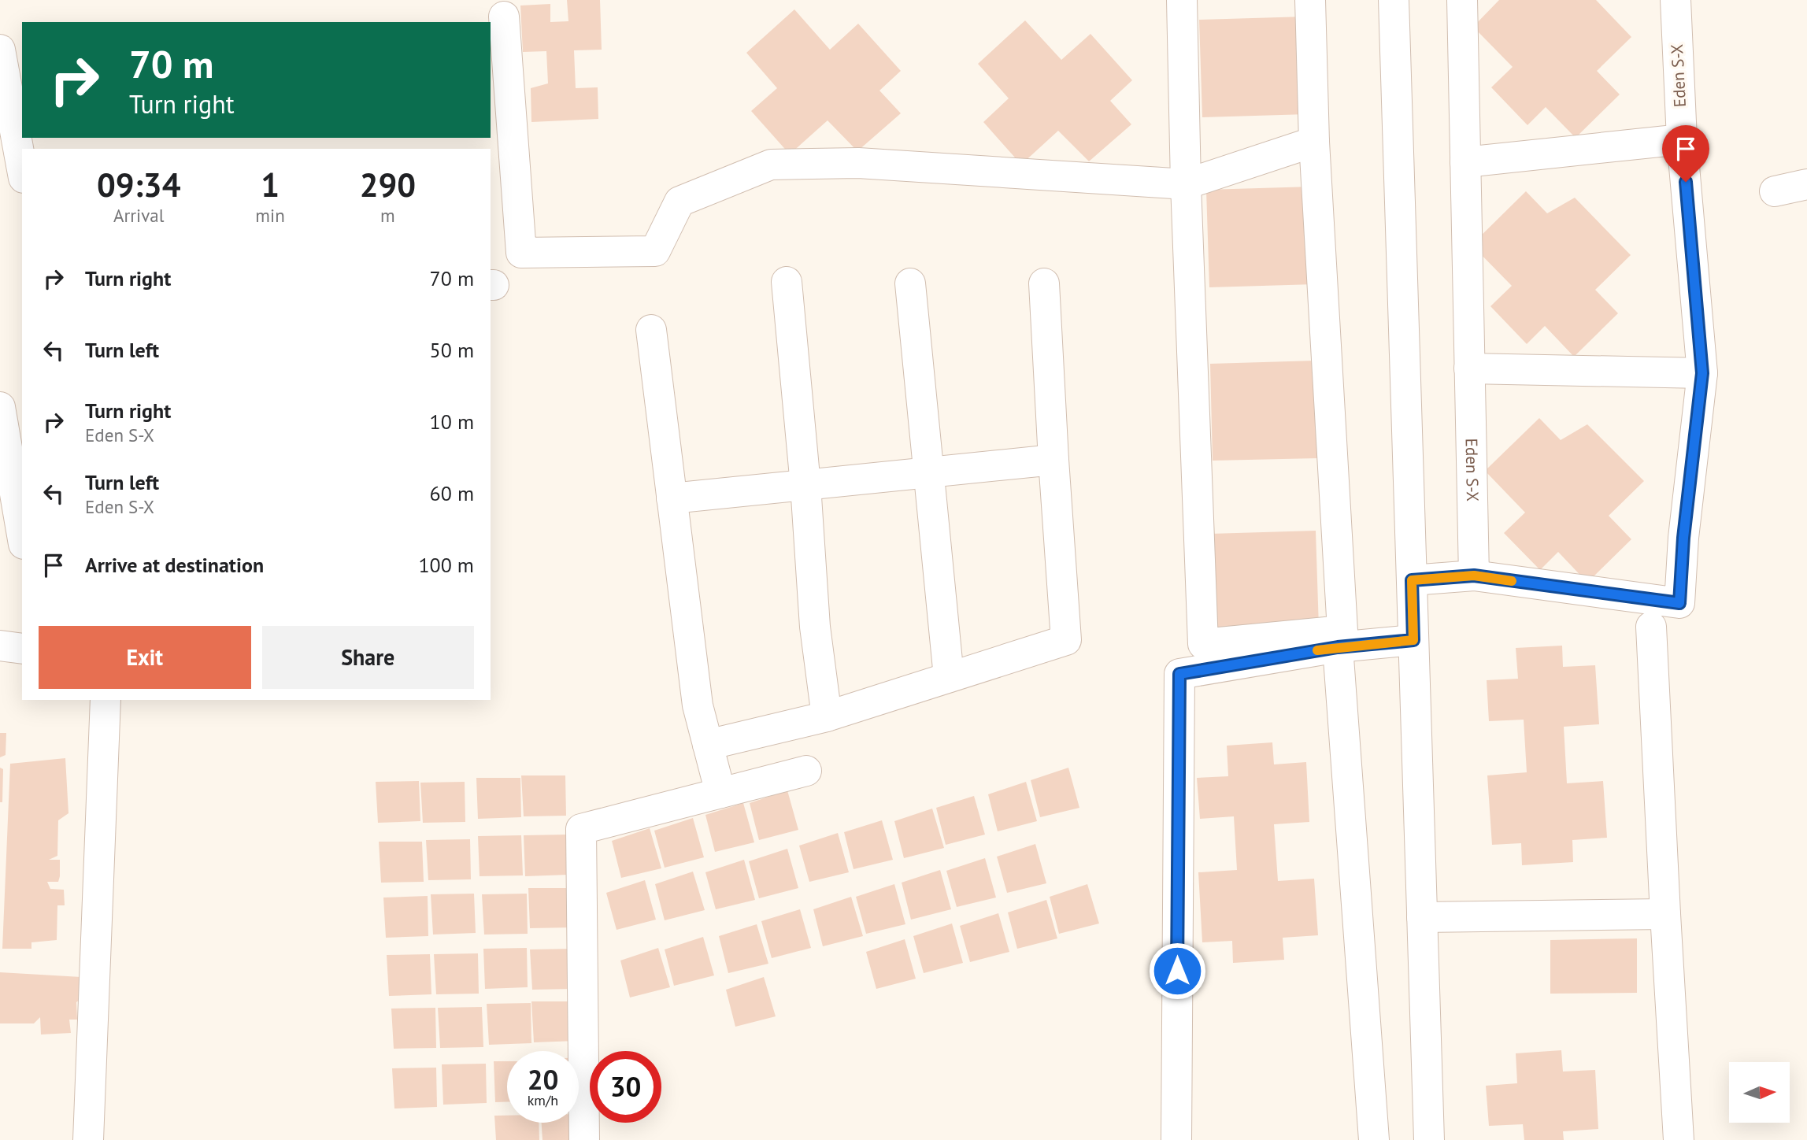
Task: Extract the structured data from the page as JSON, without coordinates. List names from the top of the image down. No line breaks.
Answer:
{"streets":{"street":["Eden S-X"]},"north":"right","page":{"turn":["70 m","Turn right"],"eta":["09:34","Arrival","1","min","290","m"],"list":[{"name":"Turn right","value":"70 m"},{"name":"Turn left","value":"50 m"},{"name":"Turn right","note":"Eden S-X","value":"10 m"},{"name":"Turn left","note":"Eden S-X","value":"60 m"},{"name":"Arrive at destination","value":"100 m"}],"buttons":["Exit","Share"],"speed":"20 km/h","limit":"30"}}
